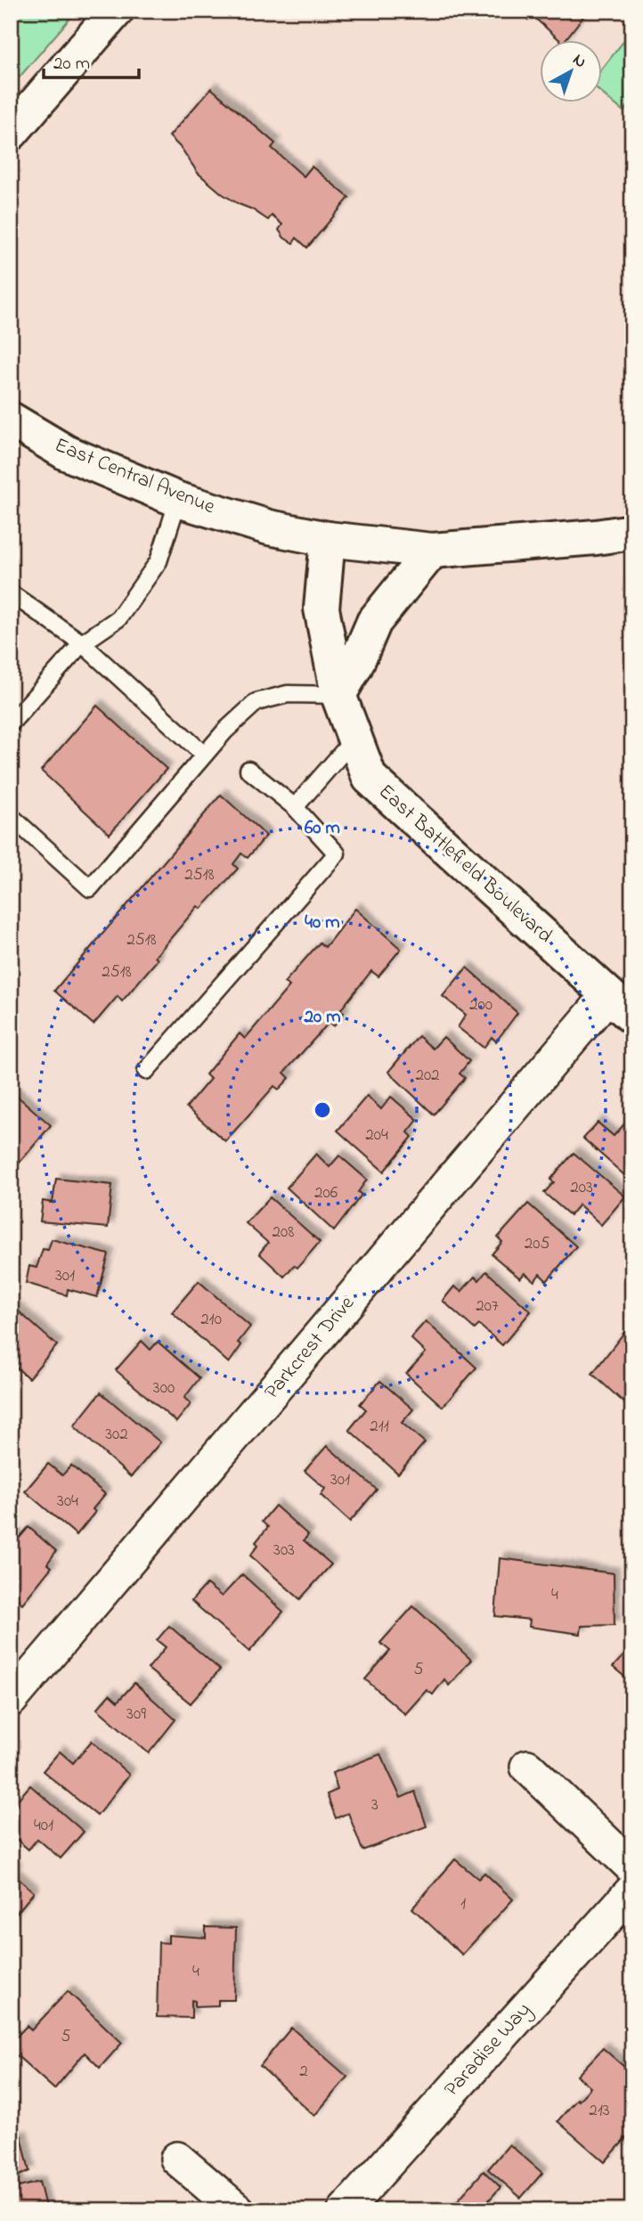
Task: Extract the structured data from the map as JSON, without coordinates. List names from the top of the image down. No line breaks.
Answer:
{"streets":{"street":["East Central Avenue","East Battlefield Boulevard","Parkcrest Drive","Paradise Way"]},"crossings":[["East Central Avenue","East Battlefield Boulevard"],["East Battlefield Boulevard","Parkcrest Drive"]],"house_numbers":["2518","2518","2518","200","202","204","203","206","208","205","301","207","210","300","211","302","301","304","303","4","5","309","3","401","1","4","5","2","213"],"scale_bar":"20 m","north":"top right","rings":["60 m","40 m","20 m"]}
